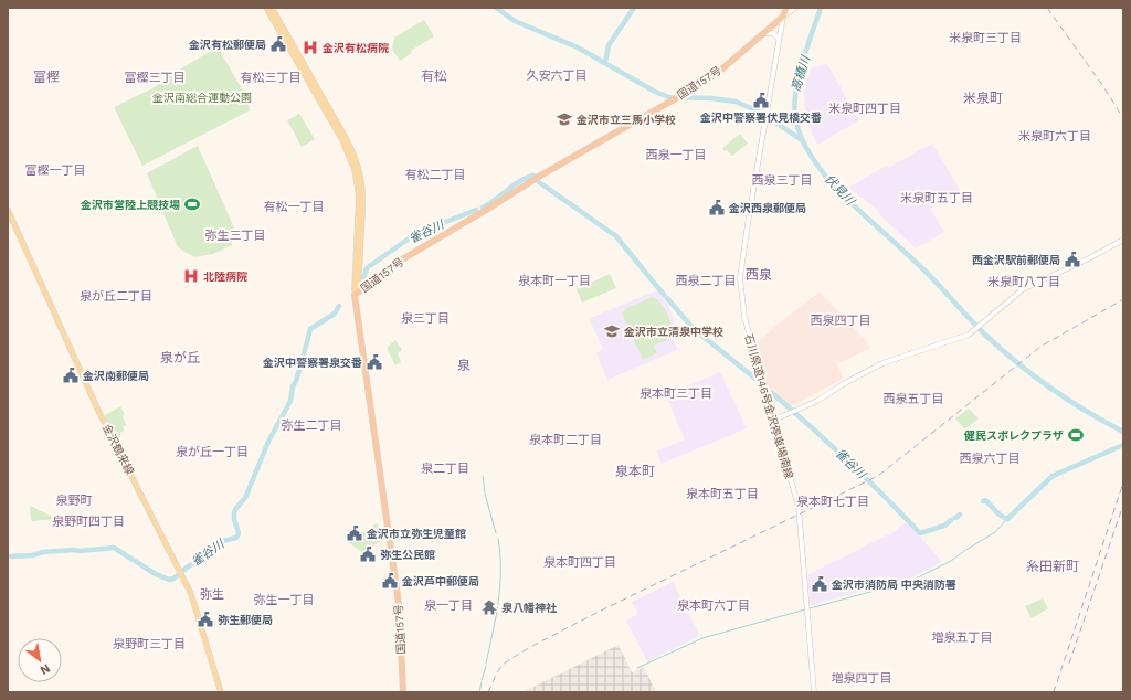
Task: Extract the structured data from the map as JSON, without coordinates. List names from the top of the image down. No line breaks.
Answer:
{"streets":{"highway":["国道157号"],"main road":["石川県道146号金沢停車場南線","金沢鶴来線"]},"districts":["米泉町三丁目","久安六丁目","有松","富樫","富樫三丁目","有松三丁目","米泉町","米泉町四丁目","米泉町六丁目","西泉一丁目","富樫一丁目","有松二丁目","西泉三丁目","米泉町五丁目","有松一丁目","弥生三丁目","西泉","泉本町一丁目","西泉二丁目","米泉町八丁目","泉が丘二丁目","泉三丁目","西泉四丁目","泉が丘","泉","泉本町三丁目","西泉五丁目","弥生二丁目","泉本町二丁目","泉が丘一丁目","西泉六丁目","泉二丁目","泉本町","泉本町五丁目","泉野町","泉本町七丁目","泉野町四丁目","泉本町四丁目","糸田新町","弥生","弥生一丁目","泉一丁目","泉本町六丁目","増泉五丁目","泉野町三丁目","増泉四丁目"],"water":["高橋川","伏見川","雀谷川"],"parks":["金沢南総合運動公園"],"places":{"public building":["金沢有松郵便局","金沢中警察署伏見橋交番","金沢西泉郵便局","西金沢駅前郵便局","金沢中警察署泉交番","金沢南郵便局","金沢市立弥生児童館","弥生公民館","金沢芦中郵便局","金沢市消防局 中央消防署","弥生郵便局"],"hospital":["金沢有松病院","北陸病院"],"school or university":["金沢市立三馬小学校","金沢市立清泉中学校"],"sports":["金沢市営陸上競技場","健民スポレクプラザ"],"temple":["泉八幡神社"]},"north":"bottom right"}
